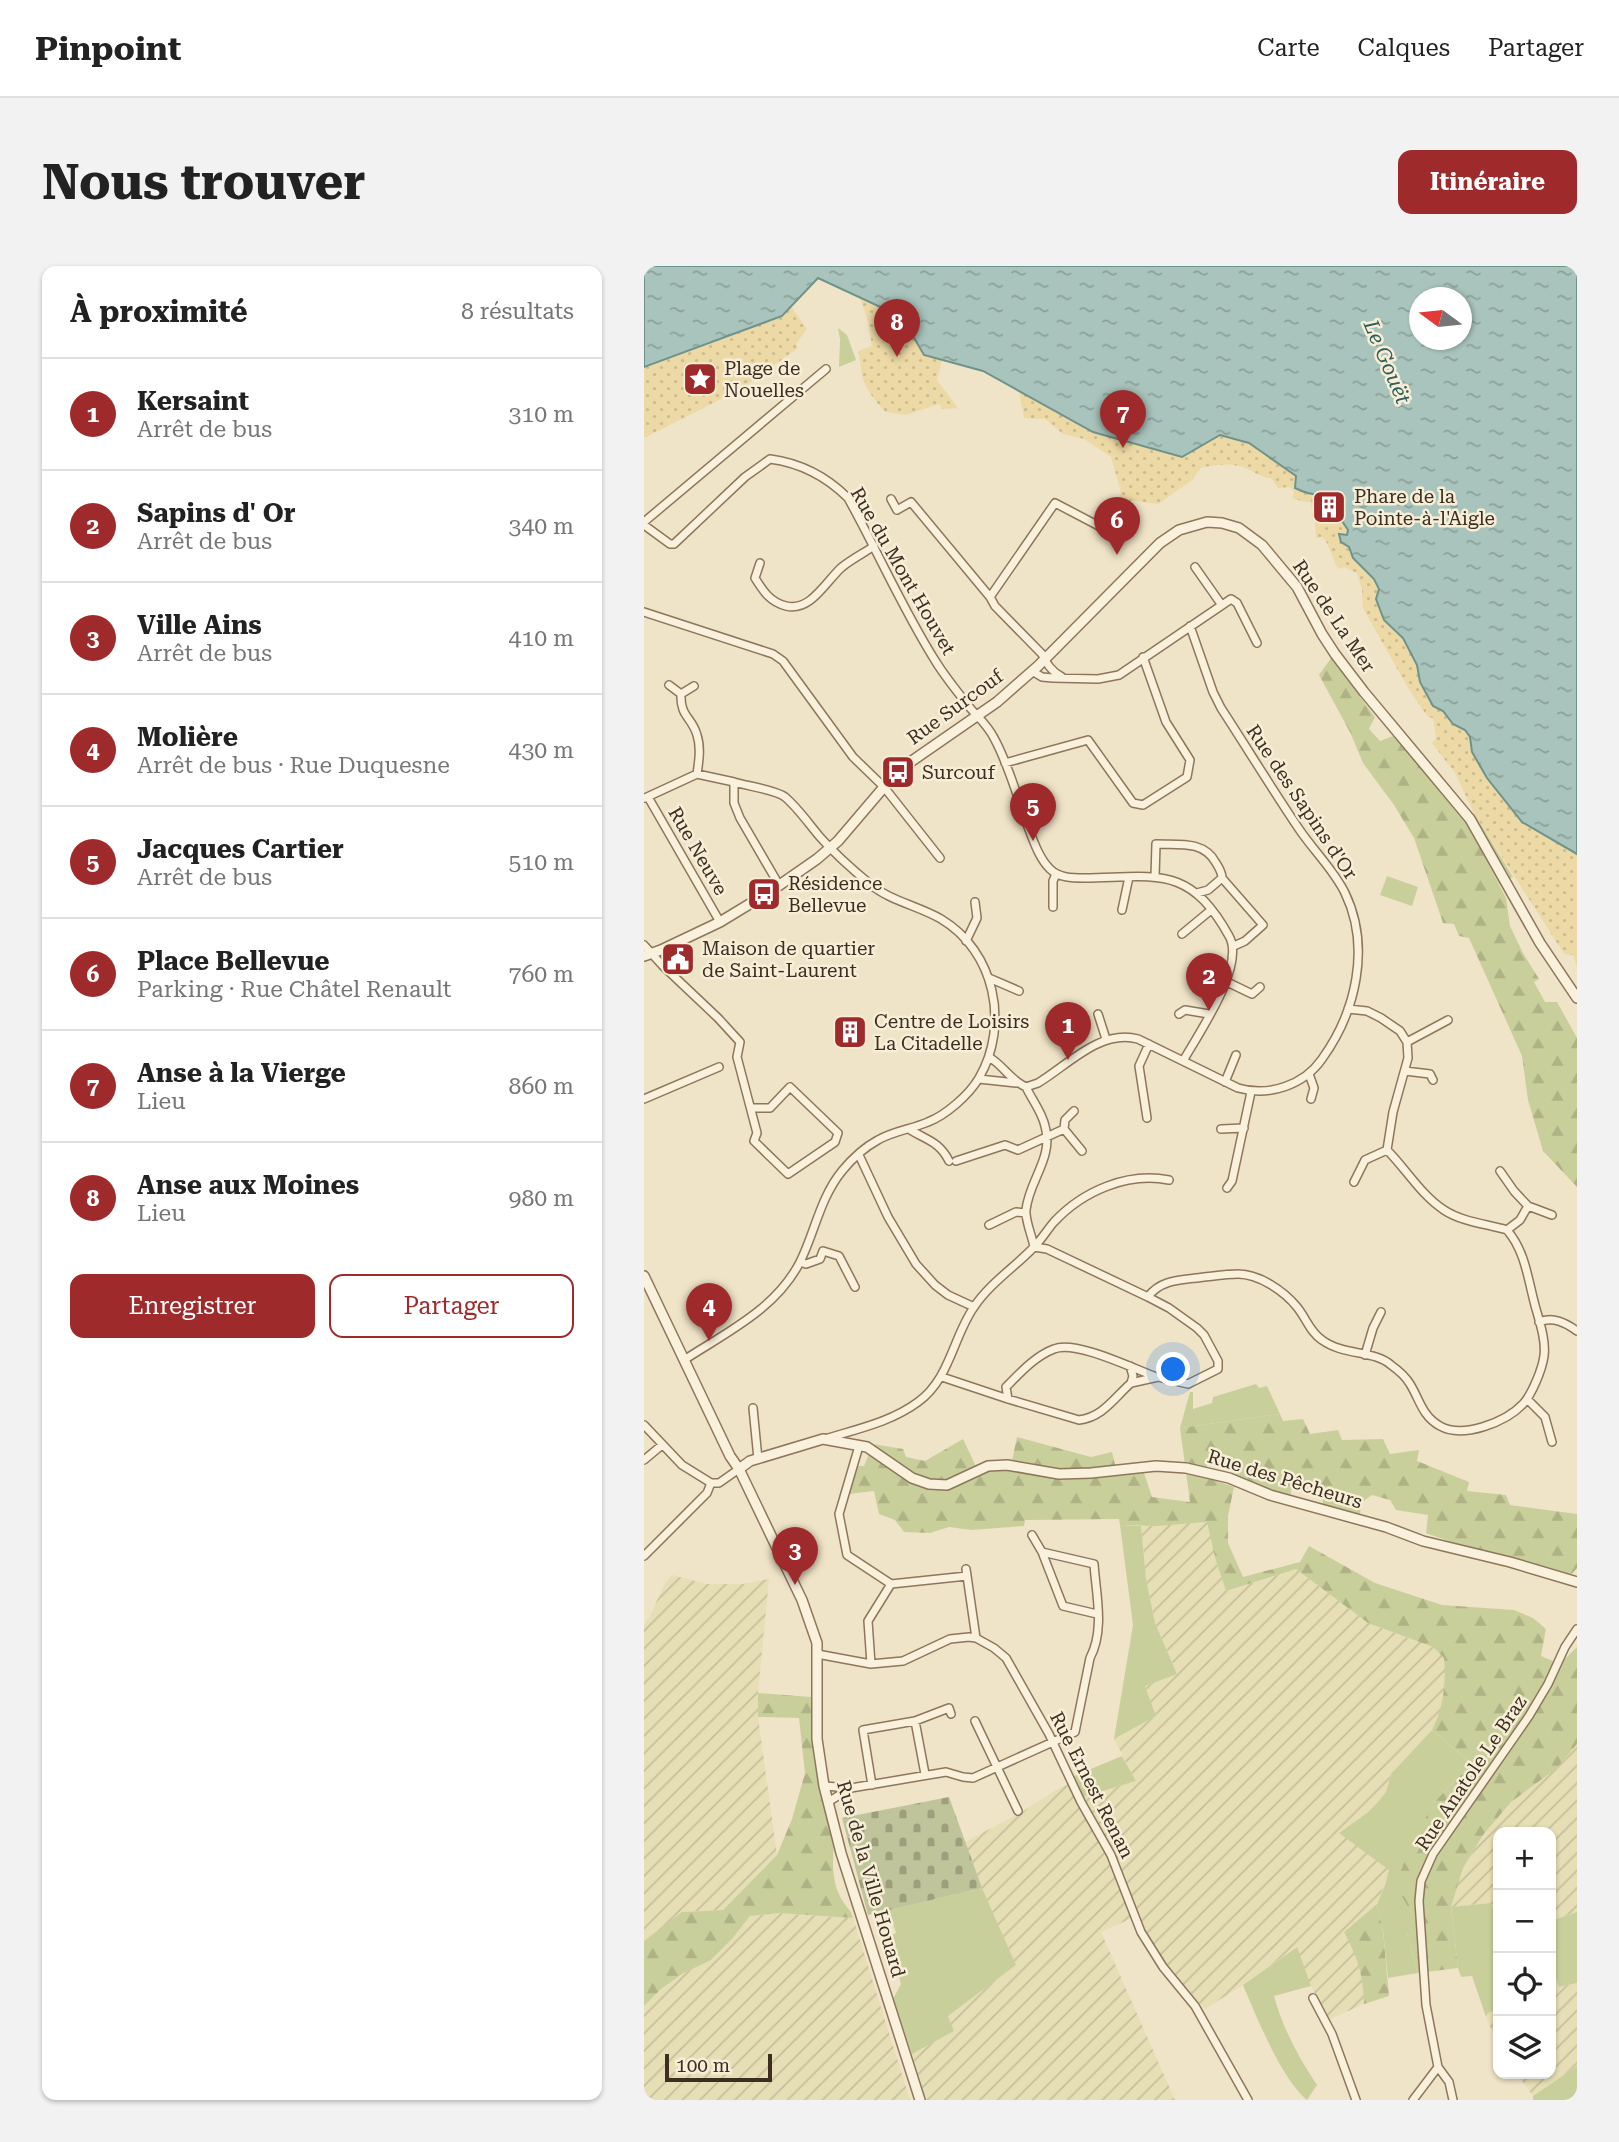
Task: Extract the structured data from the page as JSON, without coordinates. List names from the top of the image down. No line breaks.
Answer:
{"streets":{"street":["Rue du Mont Houvet","Rue de La Mer","Rue Surcouf","Rue des Sapins d'Or","Rue Neuve","Rue des Pêcheurs","Rue Anatole Le Braz","Rue Ernest Renan","Rue de la Ville Houard"]},"crossings":[["Rue du Mont Houvet","Rue Surcouf"],["Rue de La Mer","Rue Surcouf"],["Rue Surcouf","Rue Neuve"]],"water":["Le Gouët"],"places":{"place":["Plage de Nouelles"],"building":["Phare de la Pointe-à-l'Aigle","Centre de Loisirs La Citadelle"],"bus stop":["Surcouf","Résidence Bellevue"],"public building":["Maison de quartier de Saint-Laurent"]},"scale_bar":"100 m","north":"left","page":{"header":"Pinpoint","nav":["Carte","Calques","Partager"],"buttons":["Itinéraire",["Enregistrer","Partager"]],"title":"Nous trouver","heading":["À proximité","8 résultats"],"pins":["8","7","6","5","2","1","4","3"],"list":[{"mark":"1","name":"Kersaint","note":"Arrêt de bus","value":"310 m"},{"mark":"2","name":"Sapins d' Or","note":"Arrêt de bus","value":"340 m"},{"mark":"3","name":"Ville Ains","note":"Arrêt de bus","value":"410 m"},{"mark":"4","name":"Molière","note":"Arrêt de bus · Rue Duquesne","value":"430 m"},{"mark":"5","name":"Jacques Cartier","note":"Arrêt de bus","value":"510 m"},{"mark":"6","name":"Place Bellevue","note":"Parking · Rue Châtel Renault","value":"760 m"},{"mark":"7","name":"Anse à la Vierge","note":"Lieu","value":"860 m"},{"mark":"8","name":"Anse aux Moines","note":"Lieu","value":"980 m"}],"map_buttons":["+","−"],"scale":"100 m"}}
